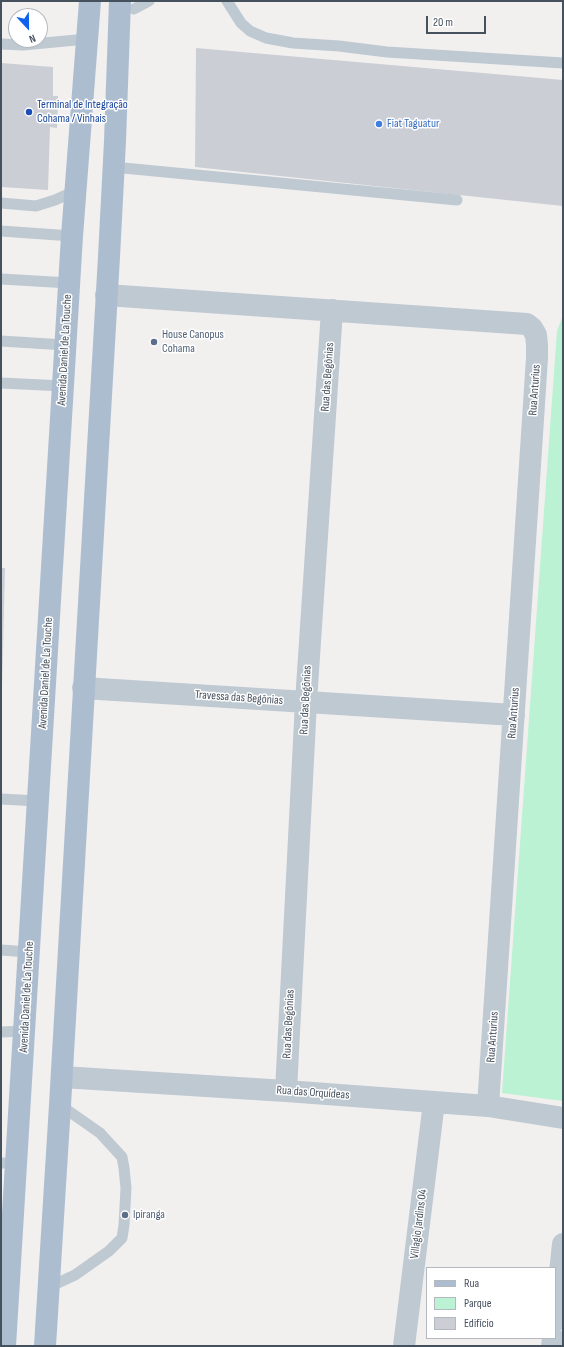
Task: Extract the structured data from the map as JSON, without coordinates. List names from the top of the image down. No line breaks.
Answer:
{"streets":{"main road":["Avenida Daniel de La Touche"],"street":["Rua das Begônias","Rua Anturius","Travessa das Begônias","Rua das Orquídeas","Villagio Jardins 04"]},"crossings":[["Rua das Begônias","Rua Anturius"],["Rua das Begônias","Travessa das Begônias"],["Rua das Begônias","Rua das Orquídeas"],["Rua Anturius","Travessa das Begônias"],["Rua Anturius","Rua das Orquídeas"],["Rua das Orquídeas","Villagio Jardins 04"]],"places":["Terminal de Integração Cohama / Vinhais","Fiat Taguatur","House Canopus Cohama","Ipiranga"],"legend":["Rua","Parque","Edifício"],"scale_bar":"20 m","north":"bottom"}
